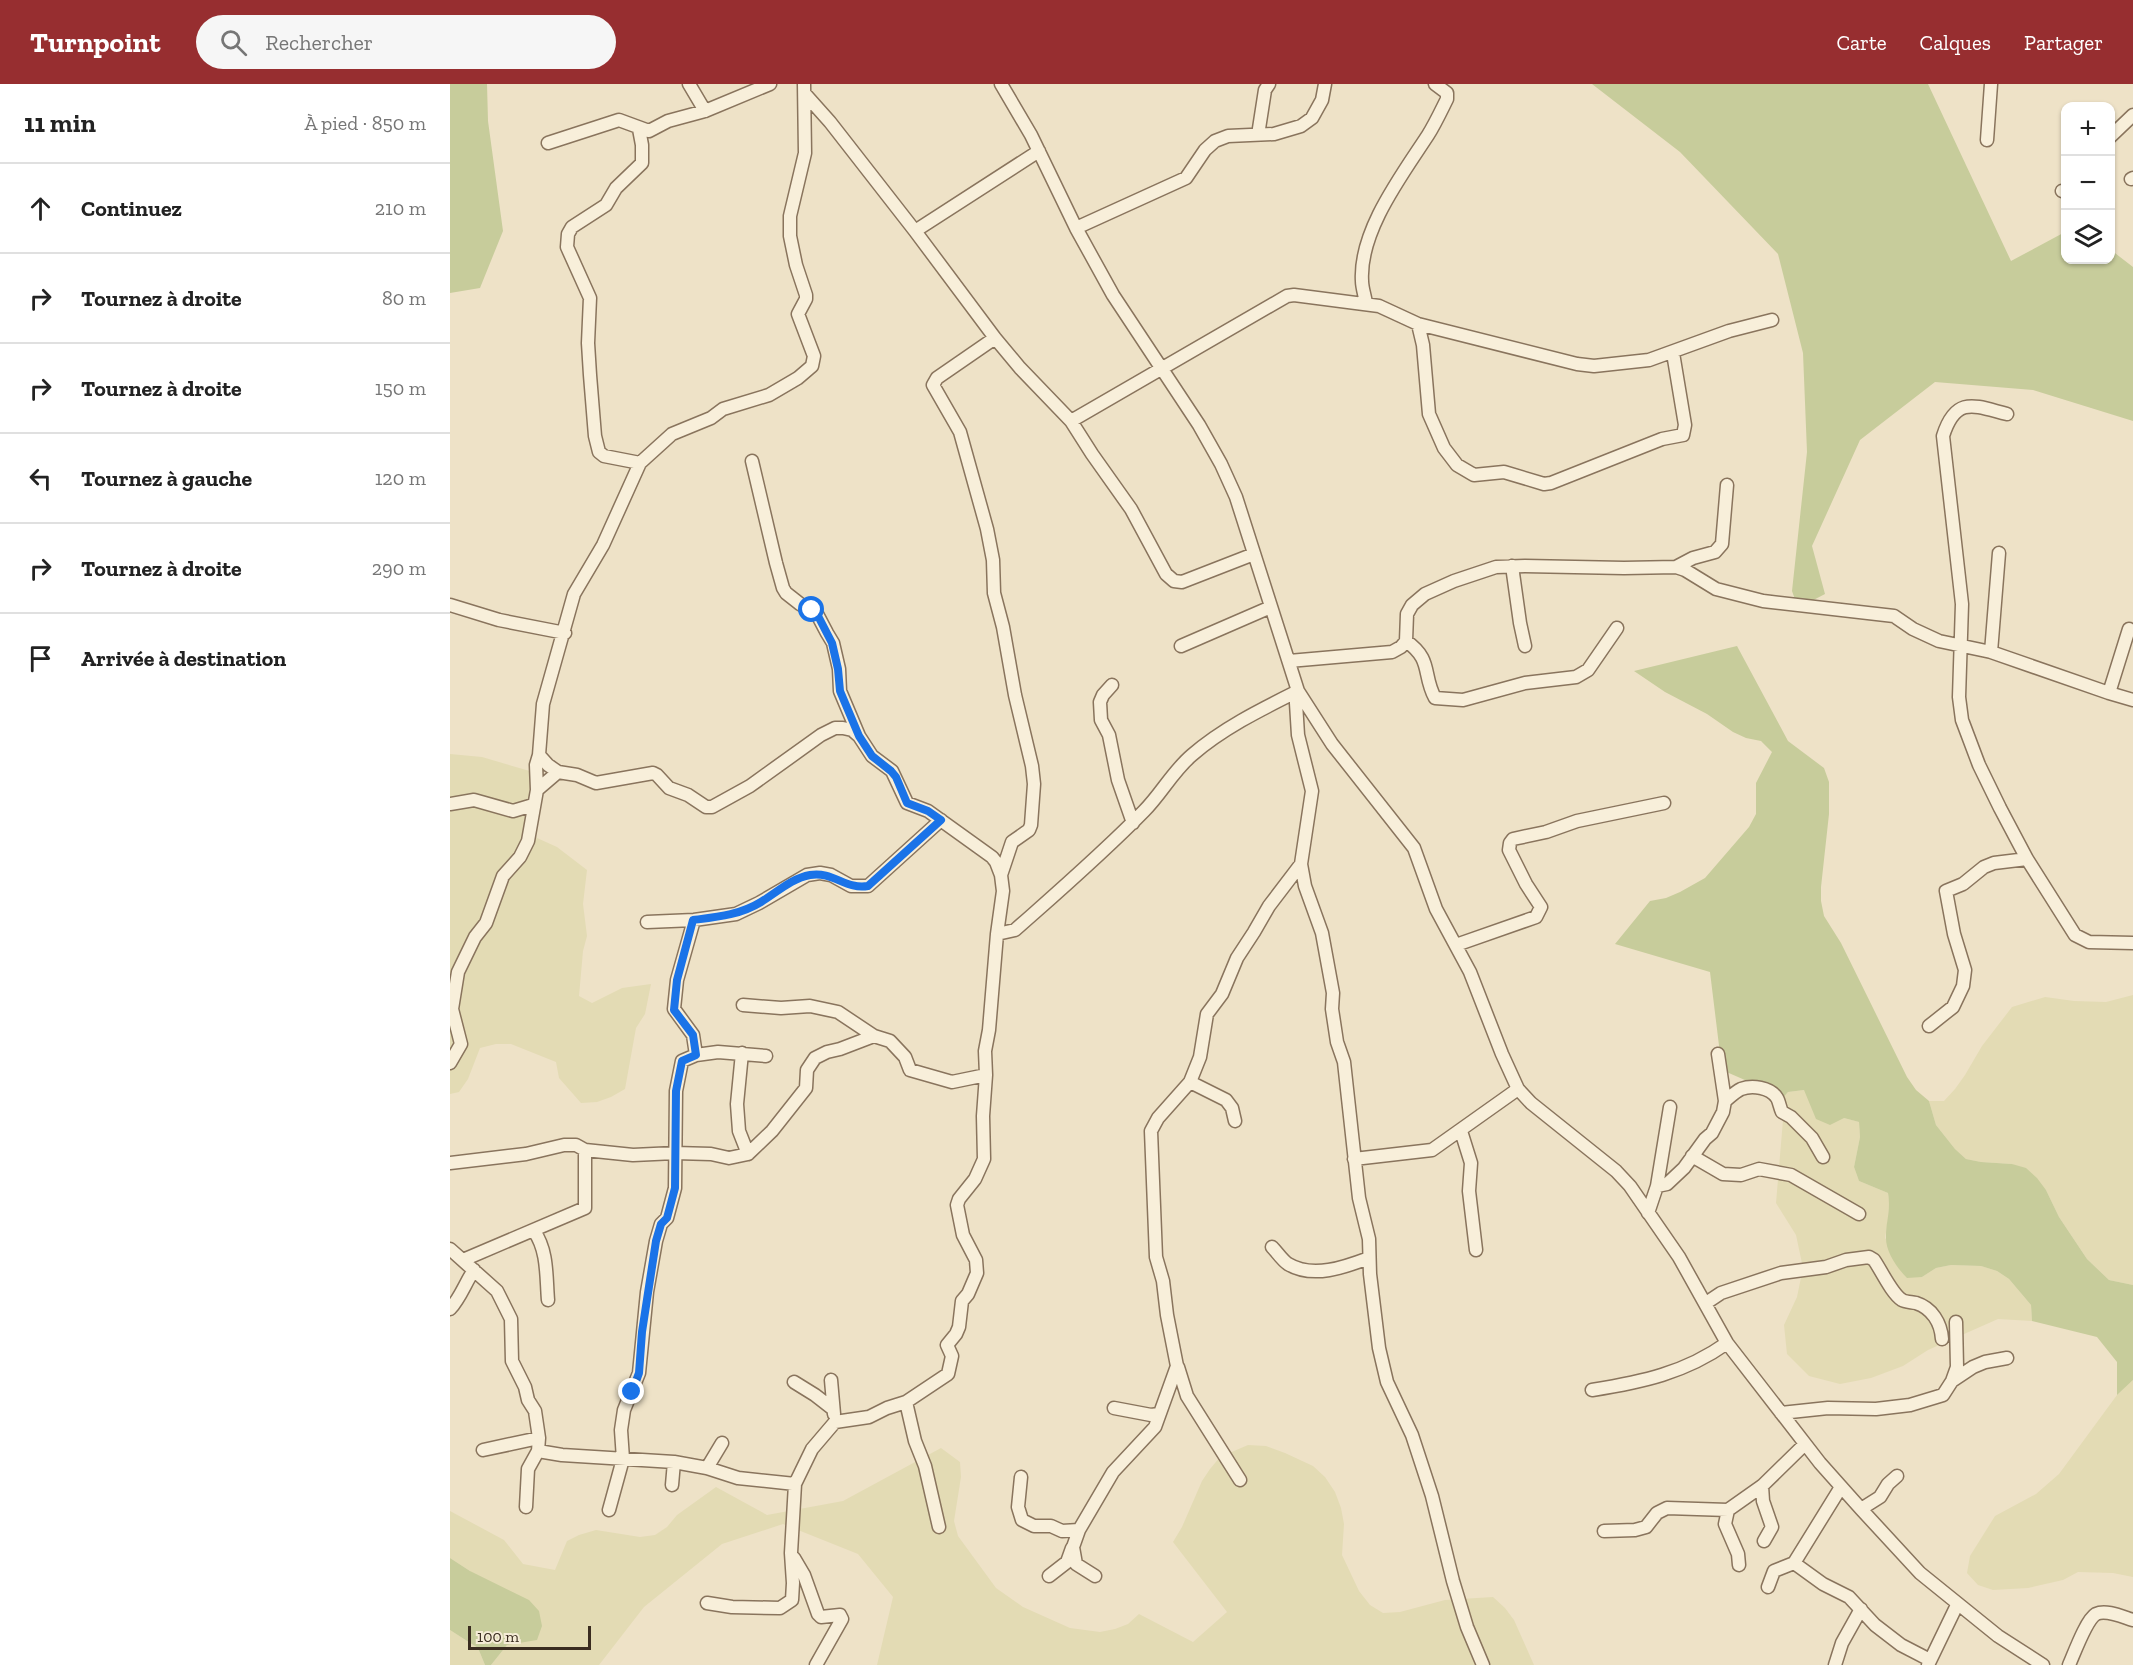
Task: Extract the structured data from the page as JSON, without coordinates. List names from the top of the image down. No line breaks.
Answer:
{"scale_bar":"100 m","page":{"header":"Turnpoint","search":"Rechercher","nav":["Carte","Calques","Partager"],"heading":["11 min","À pied · 850 m"],"map_buttons":["+","−"],"list":[["Continuez","210 m"],["Tournez à droite","80 m"],["Tournez à droite","150 m"],["Tournez à gauche","120 m"],["Tournez à droite","290 m"],"Arrivée à destination"],"scale":"100 m"}}
